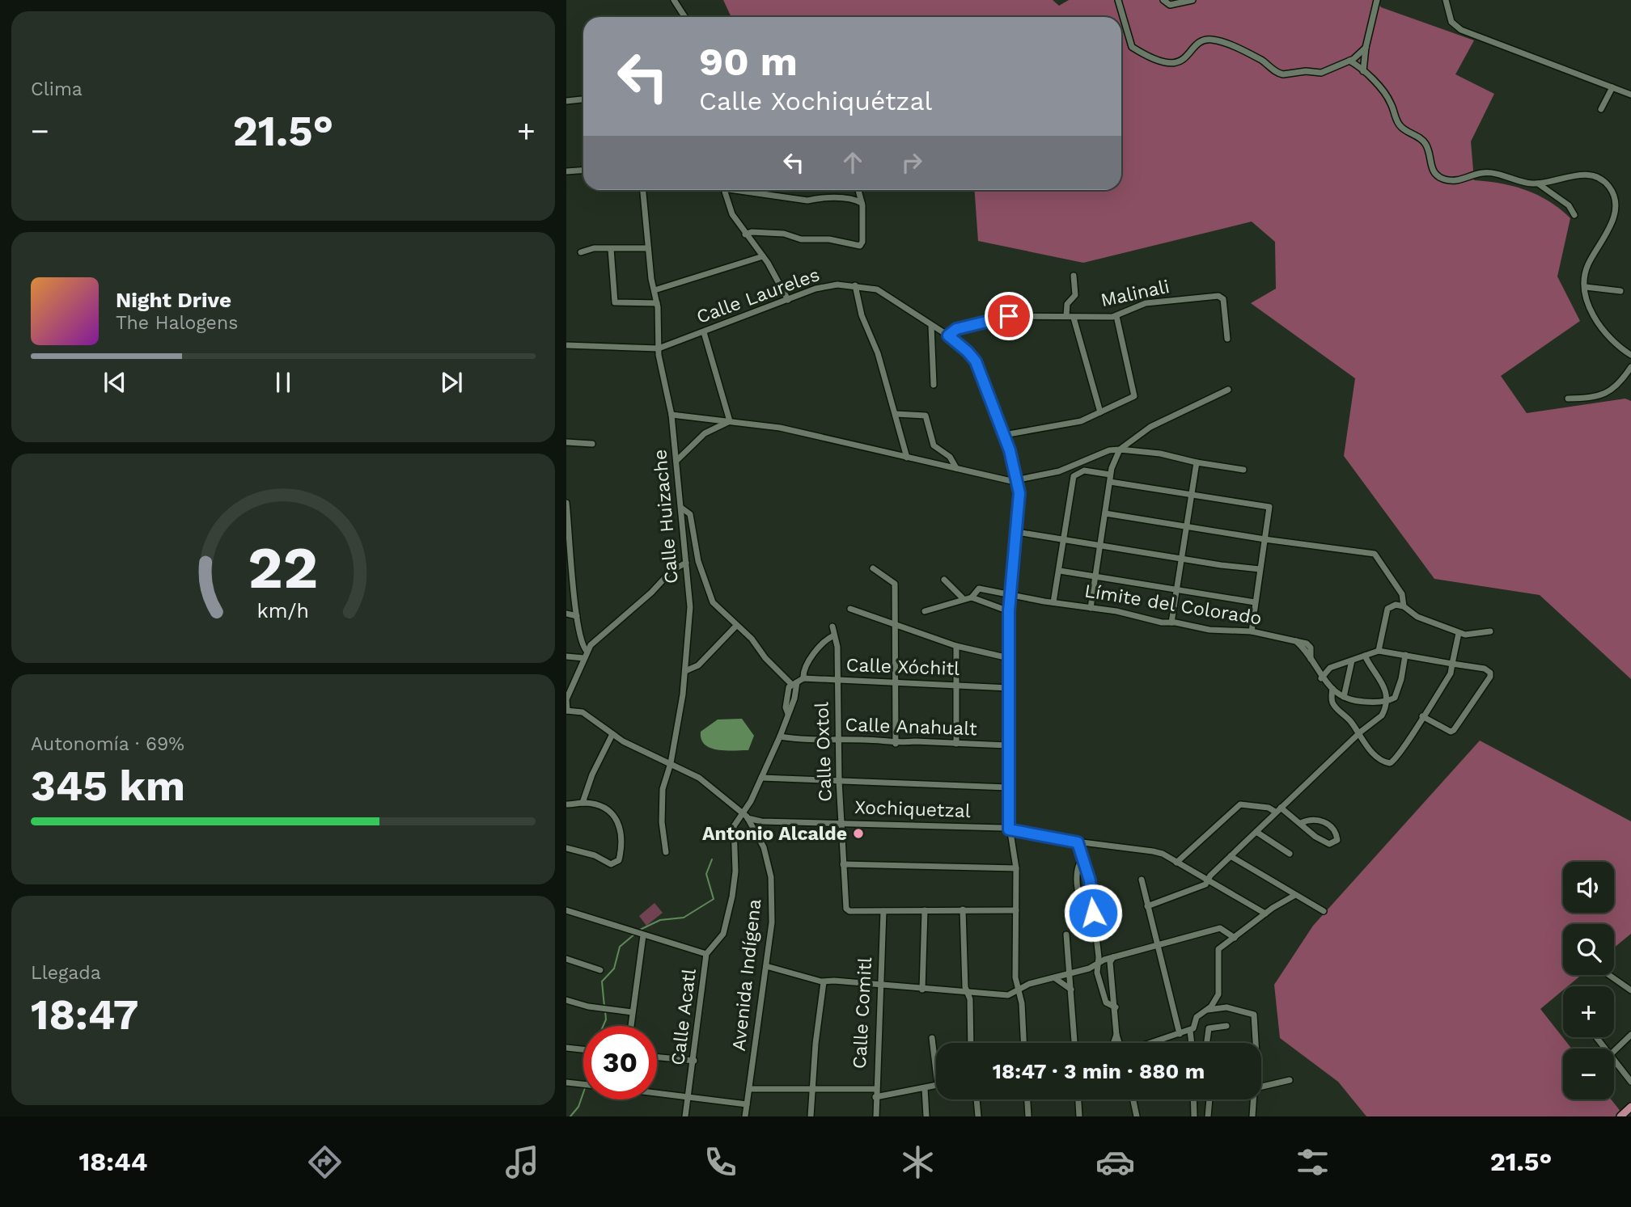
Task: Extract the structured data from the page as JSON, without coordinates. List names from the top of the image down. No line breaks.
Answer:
{"streets":{"street":["Malinali","Calle Laureles","Calle Huizache","Límite del Colorado","Calle Xóchitl","Calle Anahualt","Calle Oxtol","Xochiquetzal","Avenida Indígena","Calle Comitl","Calle Acatl"]},"crossings":[["Malinali","Calle Laureles"],["Calle Laureles","Calle Huizache"],["Calle Laureles","Límite del Colorado"],["Calle Laureles","Calle Xóchitl"],["Calle Laureles","Calle Anahualt"],["Calle Laureles","Xochiquetzal"],["Calle Huizache","Avenida Indígena"],["Calle Xóchitl","Calle Oxtol"],["Calle Anahualt","Calle Oxtol"],["Calle Oxtol","Xochiquetzal"],["Calle Oxtol","Calle Comitl"],["Xochiquetzal","Avenida Indígena"],["Avenida Indígena","Calle Acatl"]],"places":["Antonio Alcalde"],"page":{"tile":["Clima",["Autonomía · 69%","345 km"],["Llegada","18:47"]],"turn":["90 m","Calle Xochiquétzal"],"heat":["−","21.5°","+"],"song":["Night Drive","The Halogens"],"map_buttons":["+","−"],"limit":"30","trip":"18:47 · 3 min · 880 m","tabs":["18:44","21.5°"],"gauge":["22","km/h"]}}
